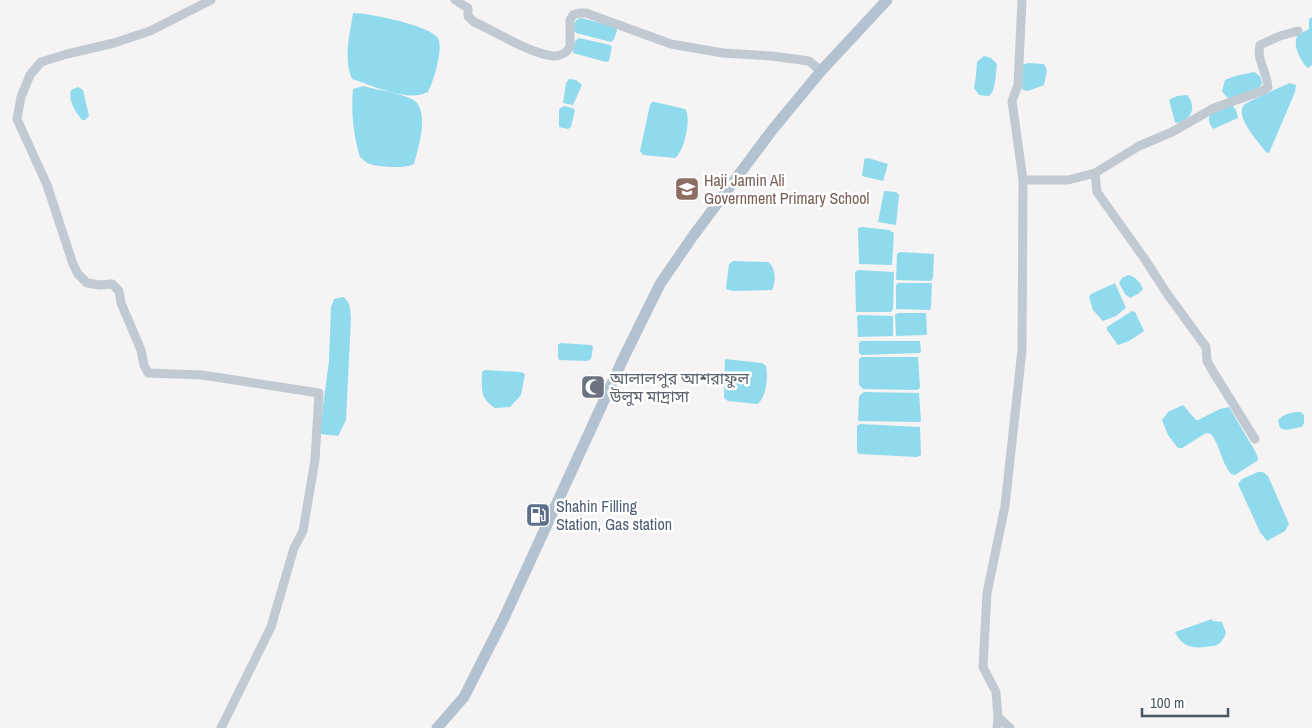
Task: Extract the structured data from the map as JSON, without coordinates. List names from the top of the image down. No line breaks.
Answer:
{"places":{"school or university":["Haji Jamin Ali Government Primary School"],"mosque":["আলালপুর আশরাফুল উলুম মাদ্রাসা"],"fuel station":["Shahin Filling Station, Gas station"]},"scale_bar":"100 m"}
